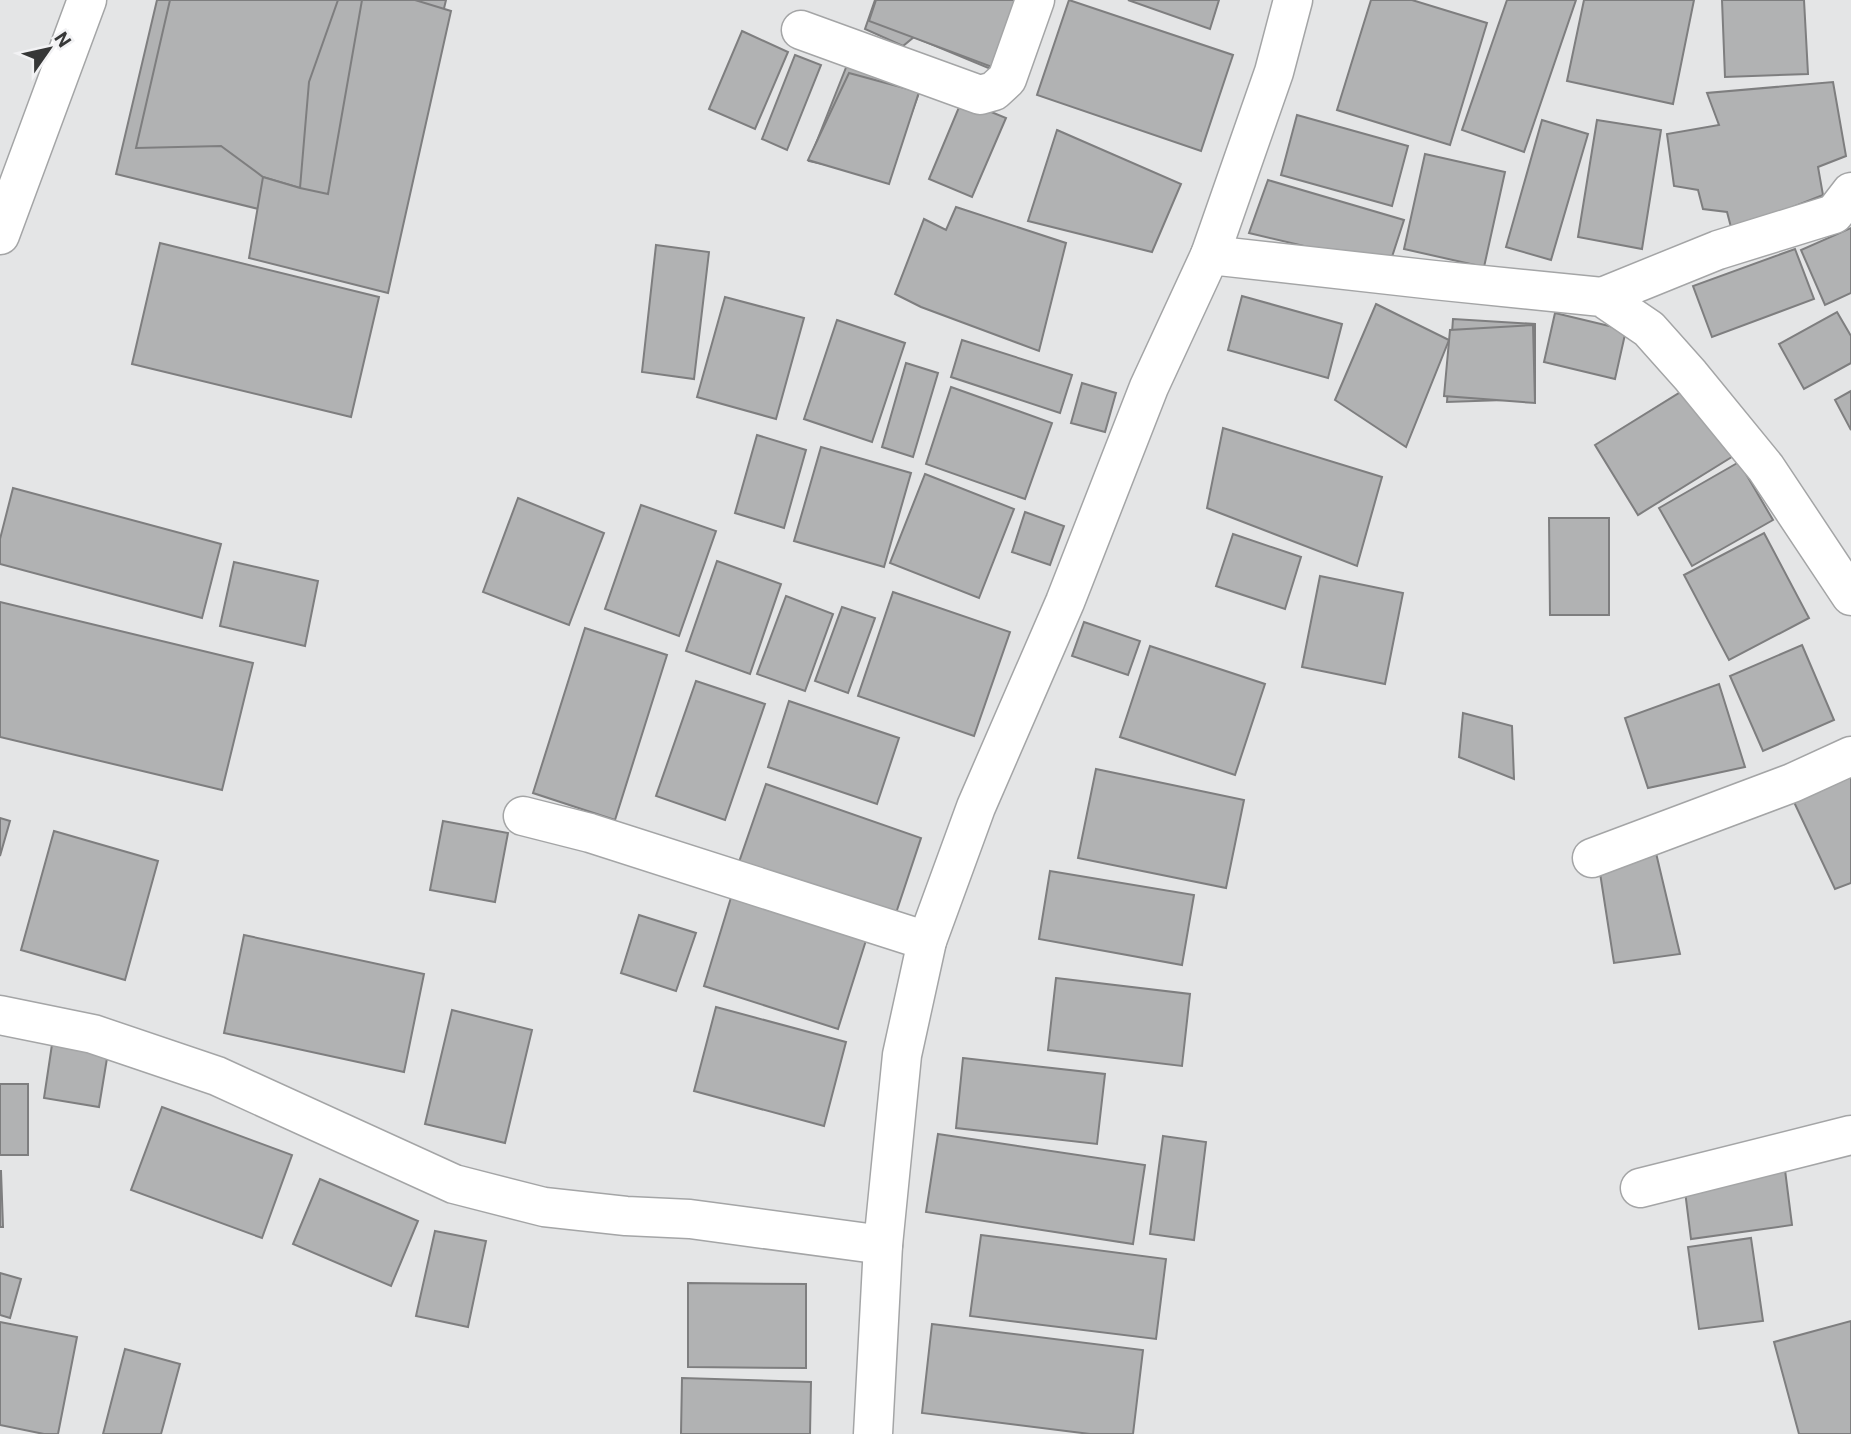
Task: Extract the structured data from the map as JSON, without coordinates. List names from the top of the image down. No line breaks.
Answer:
{"north":"top right"}
